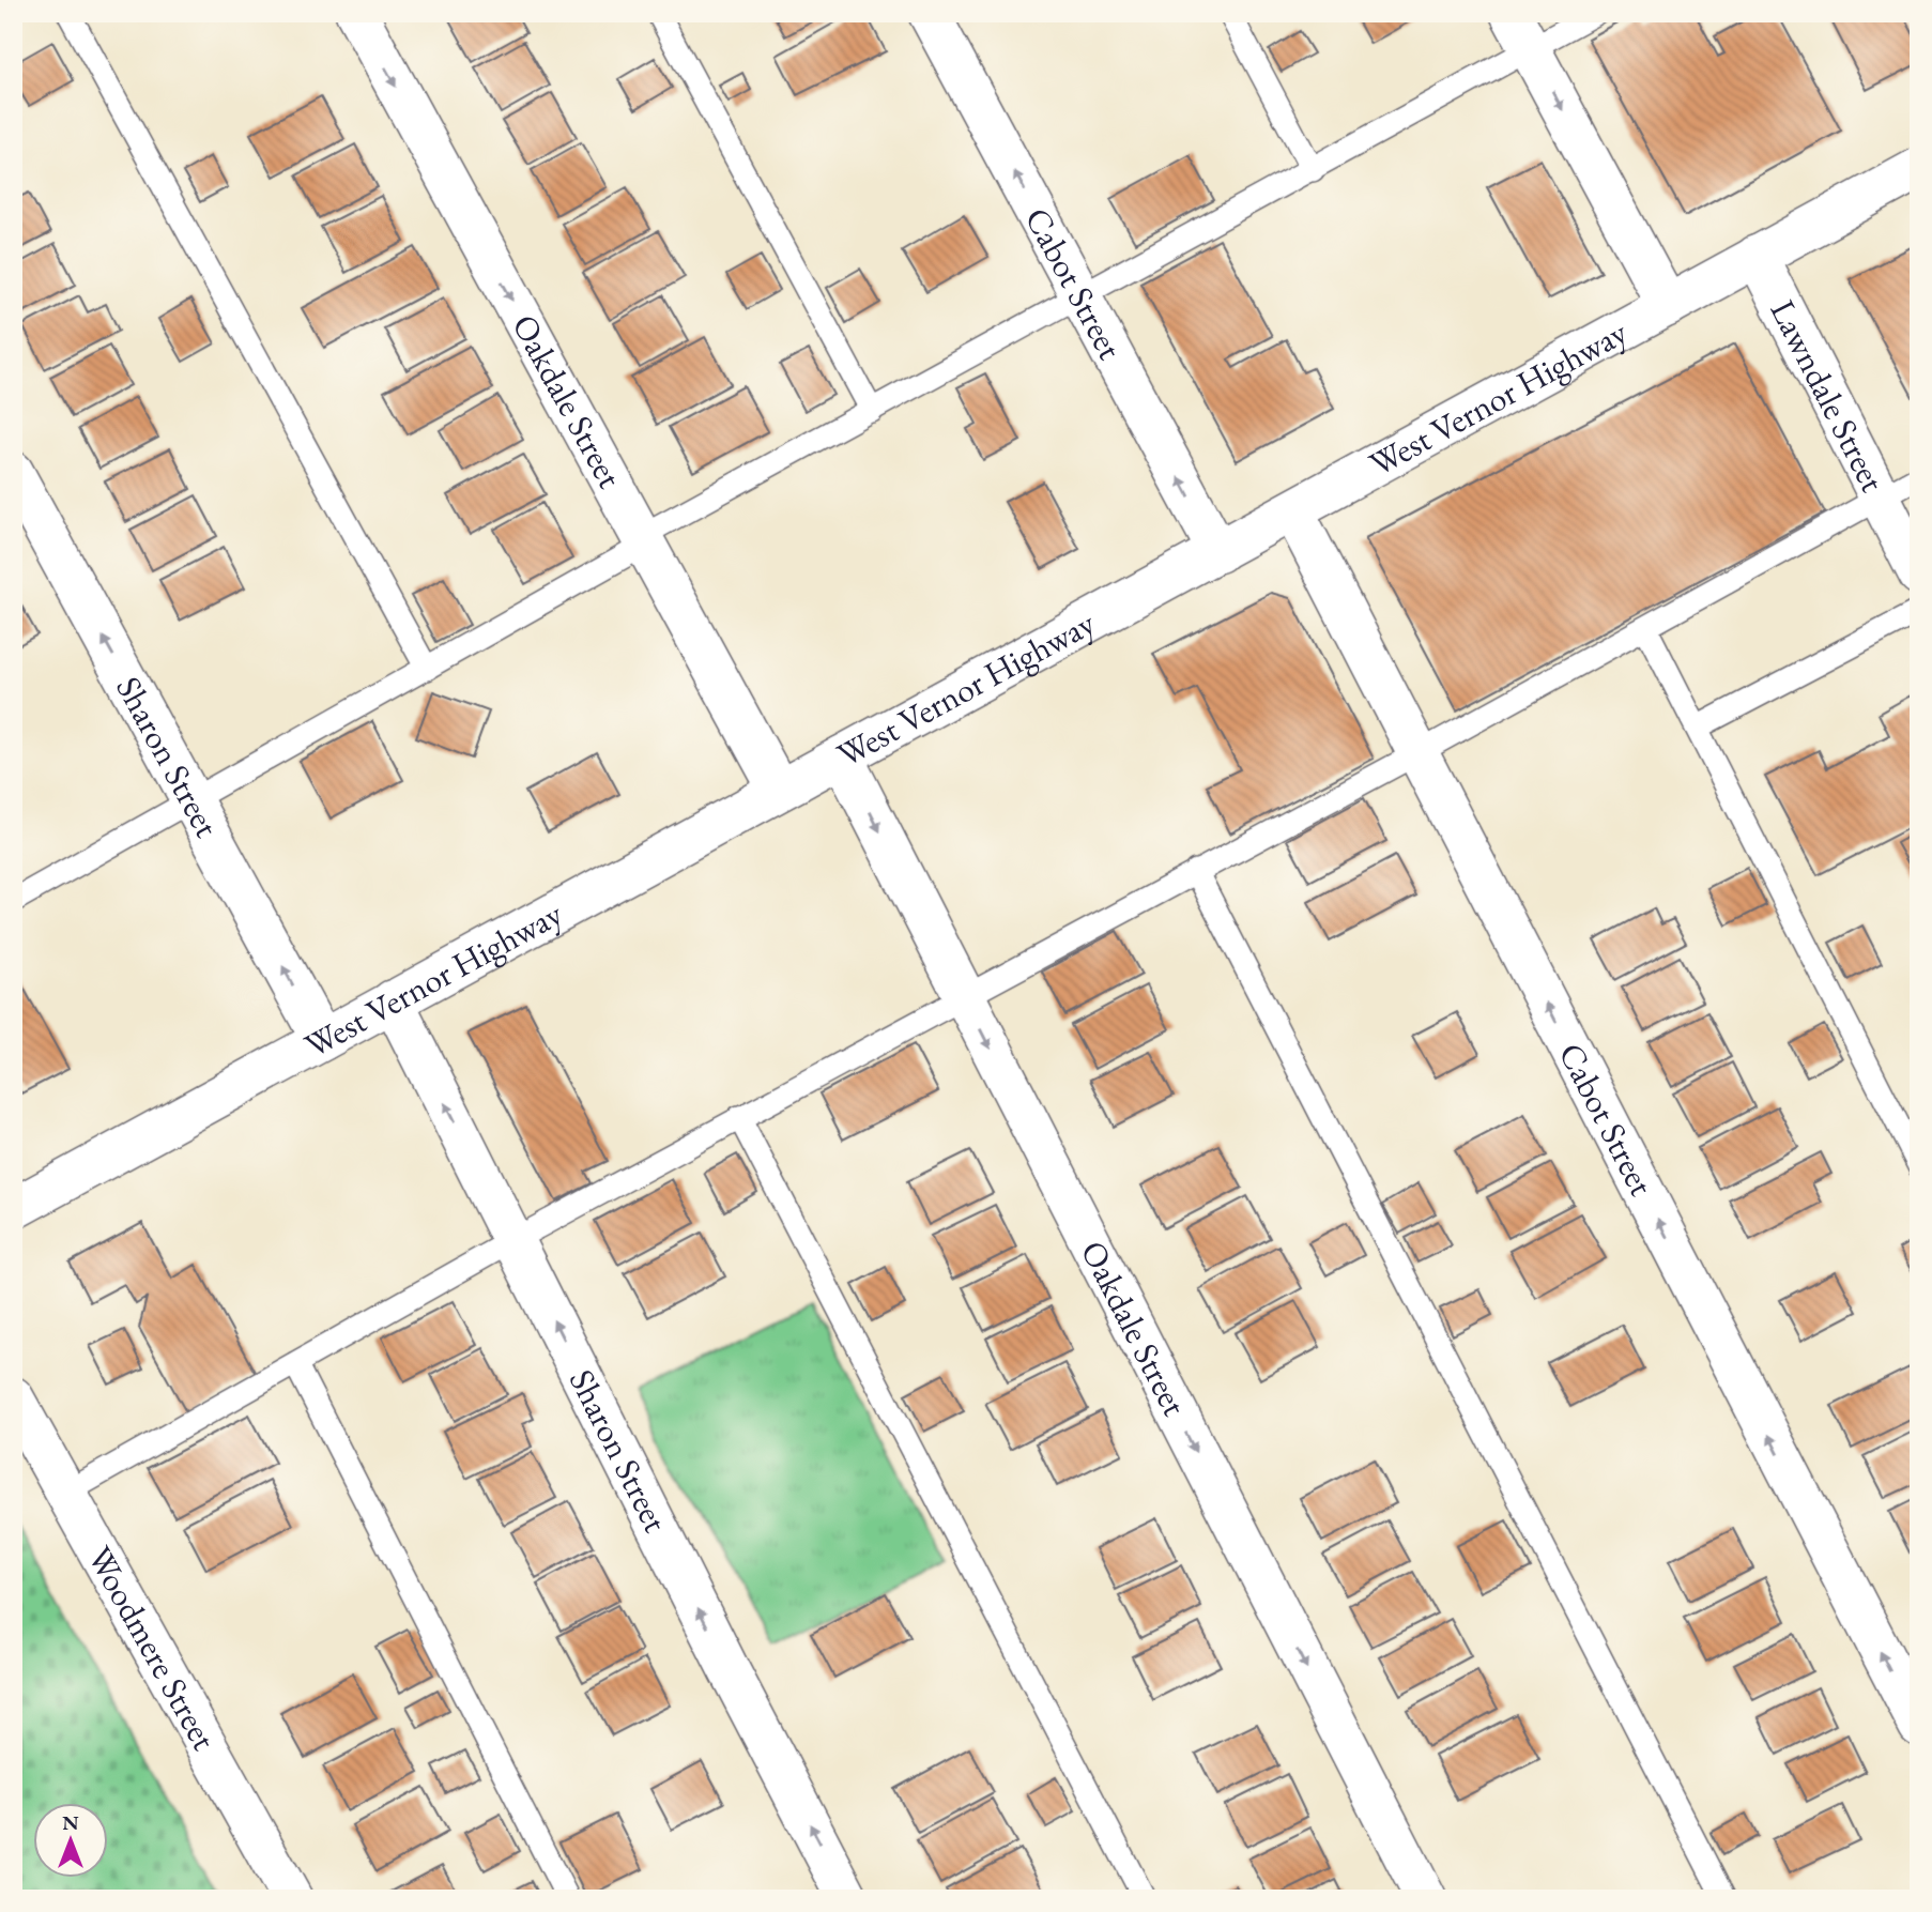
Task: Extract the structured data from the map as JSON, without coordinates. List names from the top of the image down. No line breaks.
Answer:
{"streets":{"street":["Cabot Street","Lawndale Street","West Vernor Highway","Oakdale Street","Sharon Street","Woodmere Street"]},"crossings":[["Cabot Street","West Vernor Highway"],["Lawndale Street","West Vernor Highway"],["West Vernor Highway","Oakdale Street"],["West Vernor Highway","Sharon Street"]],"one_way":["Cabot Street","Oakdale Street","Sharon Street"],"north":"top"}
